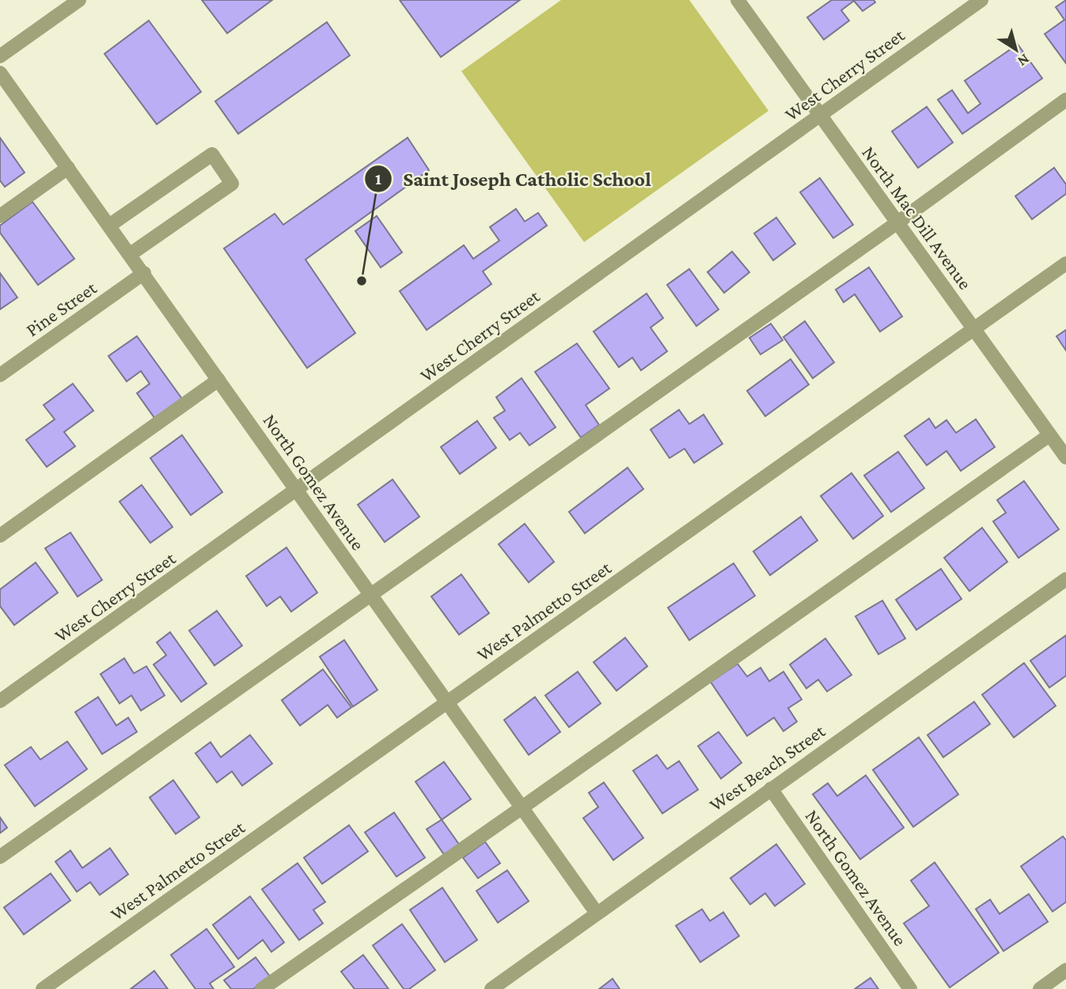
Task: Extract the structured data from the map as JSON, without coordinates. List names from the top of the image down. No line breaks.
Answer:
{"streets":{"street":["West Cherry Street","North Mac Dill Avenue","Pine Street","North Gomez Avenue","West Palmetto Street","West Beach Street"]},"crossings":[["West Cherry Street","North Mac Dill Avenue"],["West Cherry Street","North Gomez Avenue"],["North Mac Dill Avenue","West Palmetto Street"],["Pine Street","North Gomez Avenue"],["North Gomez Avenue","West Palmetto Street"],["North Gomez Avenue","West Beach Street"]],"places":["Saint Joseph Catholic School"],"north":"bottom right"}
